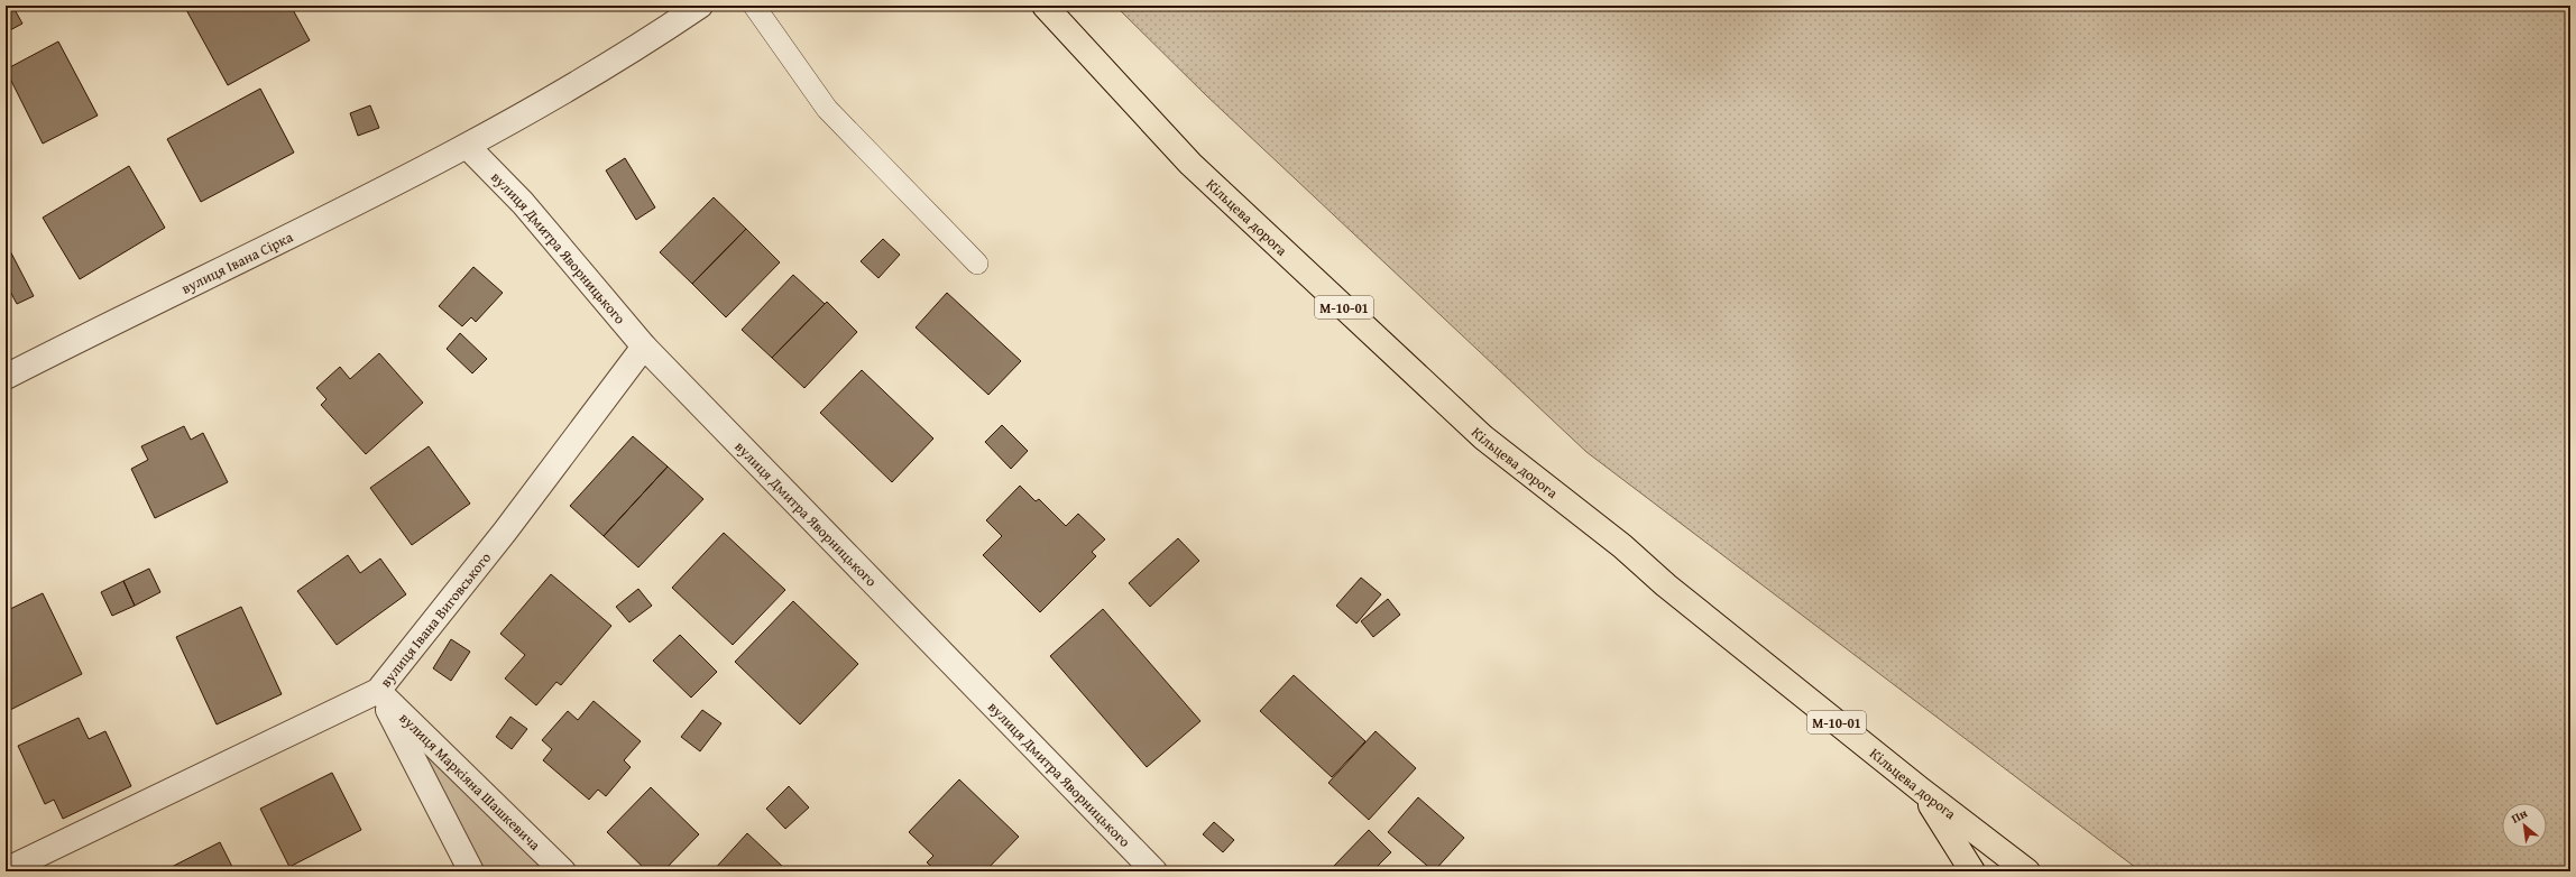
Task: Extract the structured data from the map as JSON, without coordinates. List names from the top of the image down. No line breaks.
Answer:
{"streets":{"highway":["Кільцева дорога","М-10-01"],"street":["вулиця Дмитра Яворницького","вулиця Івана Сірка","вулиця Івана Виговського","вулиця Маркіяна Шашкевича"]},"crossings":[["вулиця Дмитра Яворницького","вулиця Івана Сірка"],["вулиця Дмитра Яворницького","вулиця Івана Виговського"],["вулиця Івана Виговського","вулиця Маркіяна Шашкевича"]],"north":"top left"}
